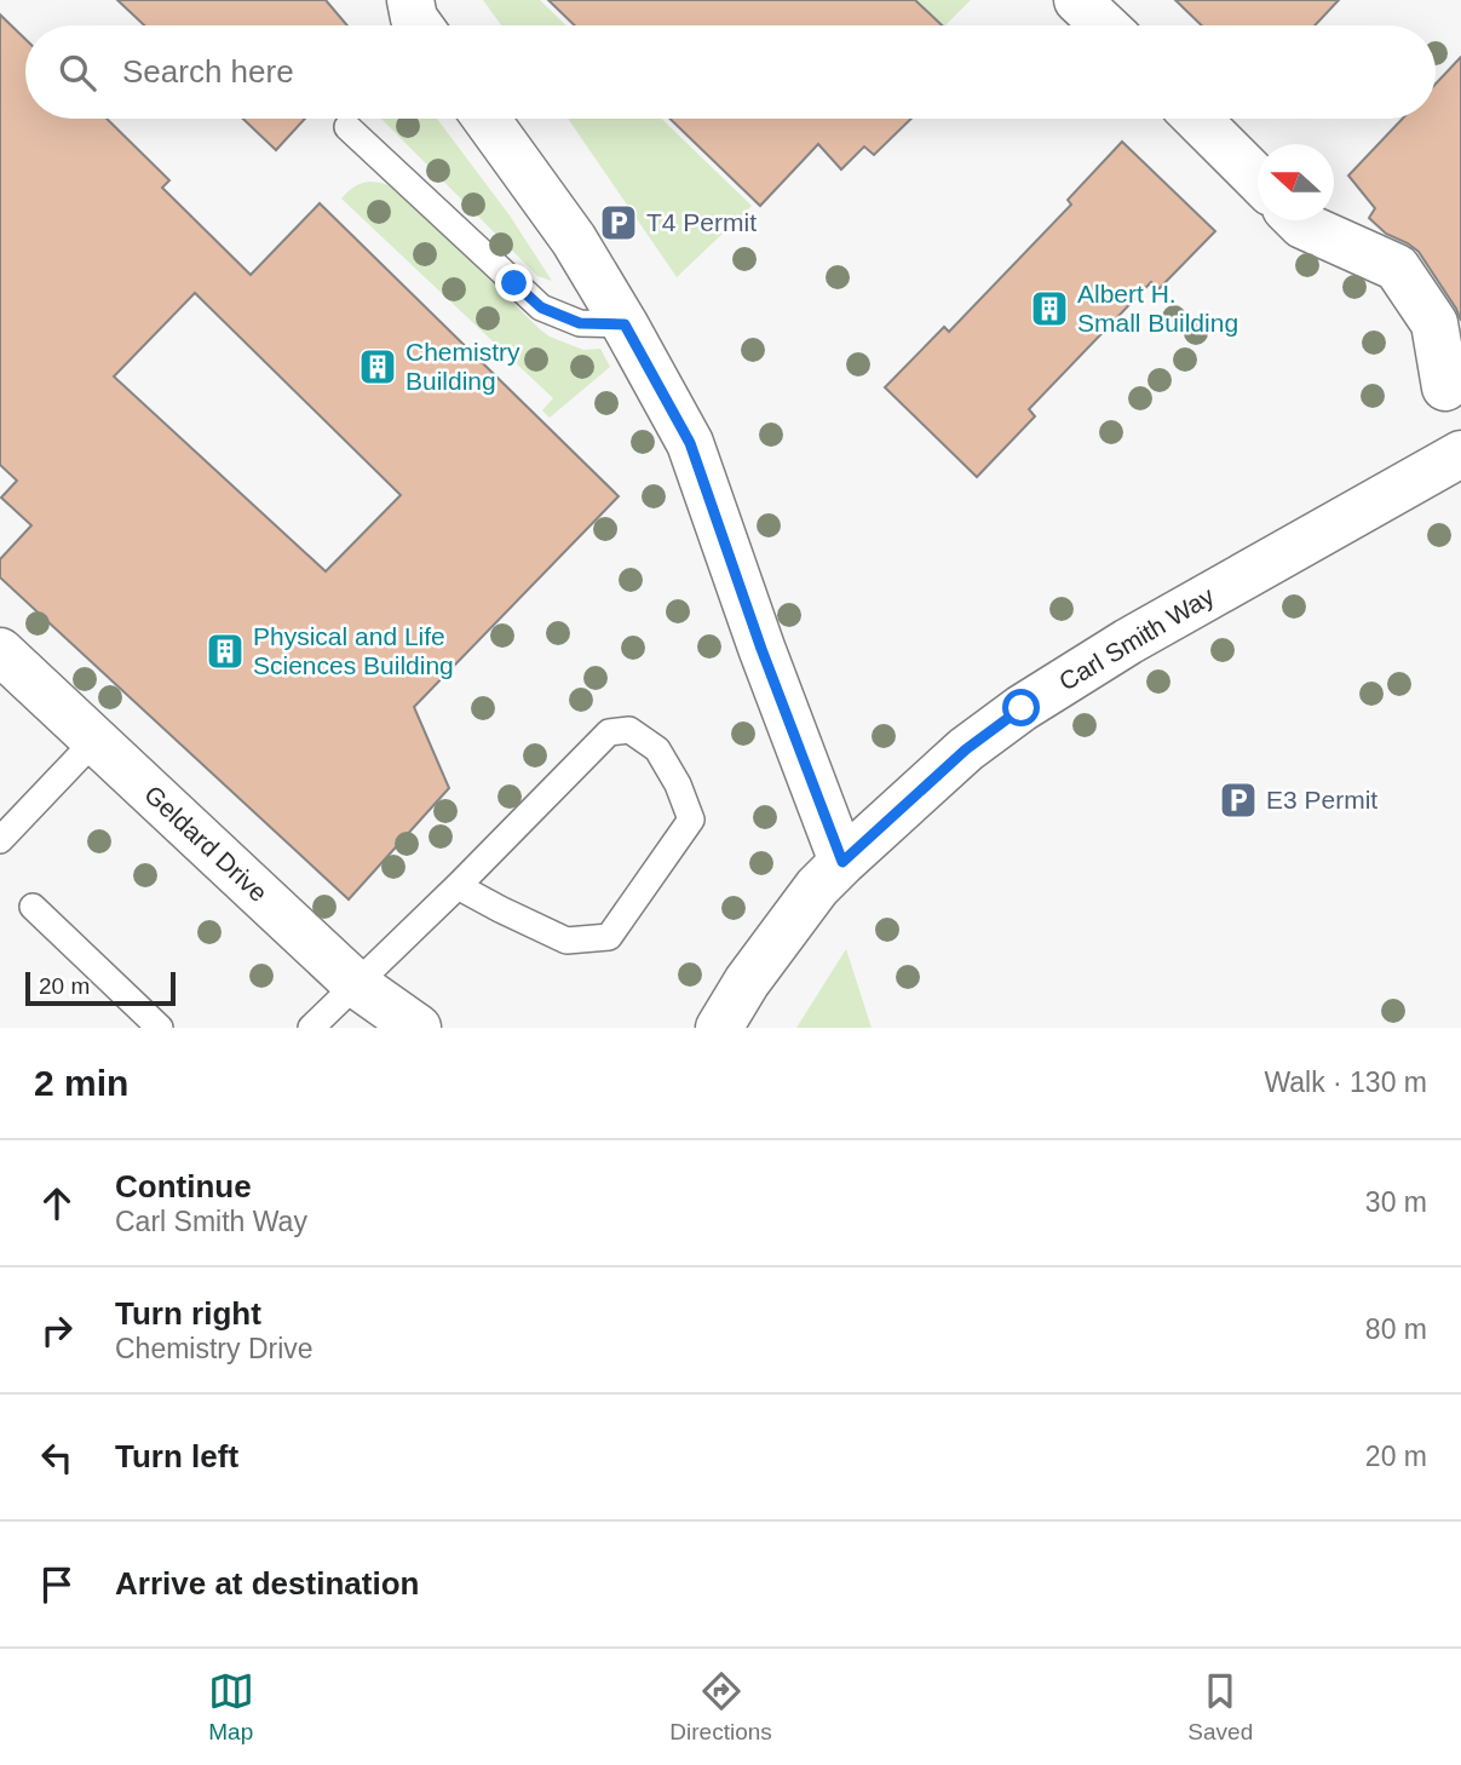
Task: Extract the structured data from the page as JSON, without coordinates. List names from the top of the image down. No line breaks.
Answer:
{"streets":{"street":["Carl Smith Way","Geldard Drive"]},"places":{"parking":["T4 Permit","E3 Permit"],"building":["Albert H. Small Building","Chemistry Building","Physical and Life Sciences Building"]},"scale_bar":"20 m","north":"left","page":{"search":"Search here","scale":"20 m","heading":["2 min","Walk · 130 m"],"list":[["Continue","Carl Smith Way","30 m"],["Turn right","Chemistry Drive","80 m"],["Turn left","20 m"],"Arrive at destination"],"nav":["Map","Directions","Saved"]}}
